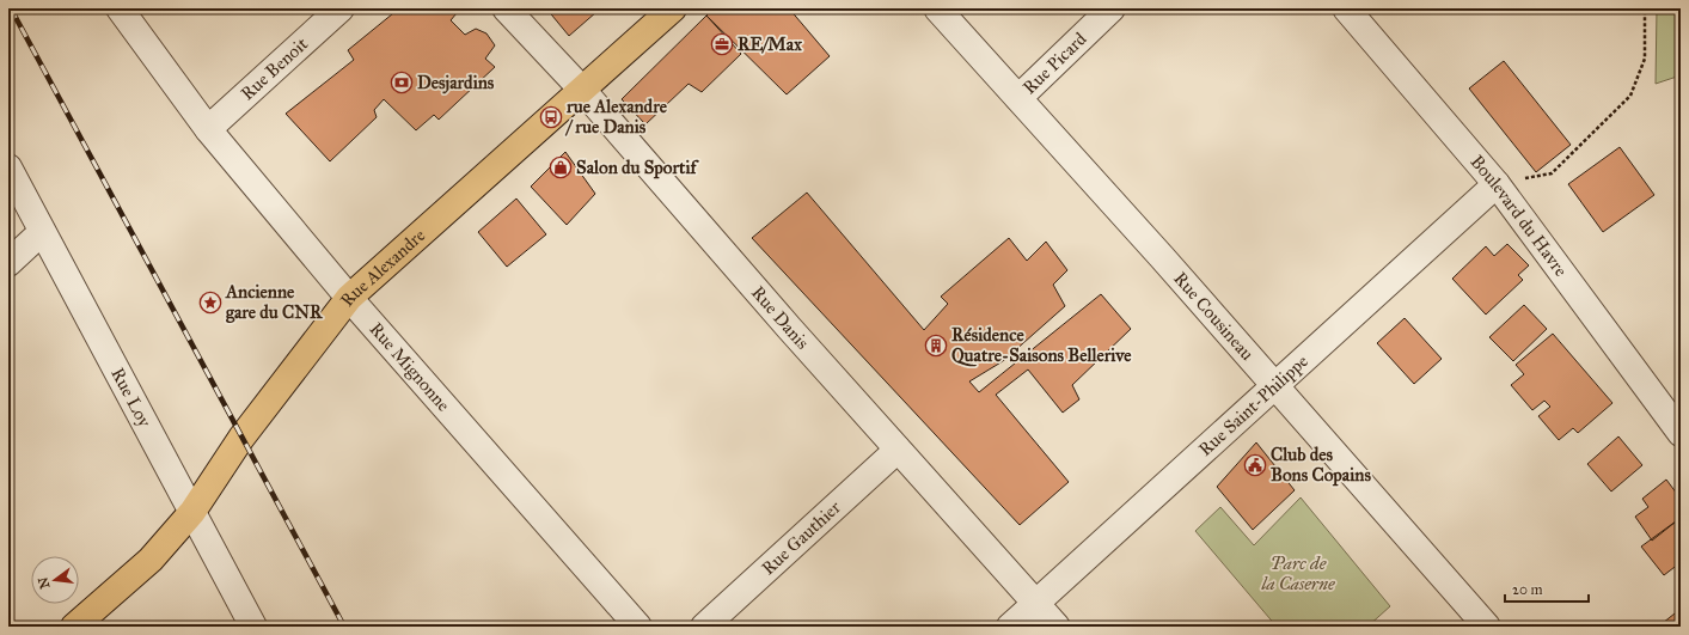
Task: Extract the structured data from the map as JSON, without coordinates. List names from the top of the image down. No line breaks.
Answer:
{"streets":{"main road":["Rue Alexandre"],"street":["Rue Picard","Rue Benoit","Boulevard du Havre","Rue Cousineau","Rue Danis","Rue Mignonne","Rue Loy","Rue Saint-Philippe","Rue Gauthier"]},"crossings":[["Rue Picard","Rue Cousineau"],["Rue Benoit","Rue Mignonne"],["Boulevard du Havre","Rue Saint-Philippe"],["Rue Alexandre","Rue Danis"],["Rue Alexandre","Rue Mignonne"],["Rue Alexandre","Rue Loy"],["Rue Cousineau","Rue Saint-Philippe"],["Rue Danis","Rue Saint-Philippe"],["Rue Danis","Rue Gauthier"]],"parks":["Parc de la Caserne"],"places":{"office":["RE/Max"],"bank":["Desjardins"],"bus stop":["rue Alexandre / rue Danis"],"shop":["Salon du Sportif"],"place":["Ancienne gare du CNR"],"building":["Résidence Quatre-Saisons Bellerive"],"public building":["Club des Bons Copains"]},"scale_bar":"20 m","north":"left"}
